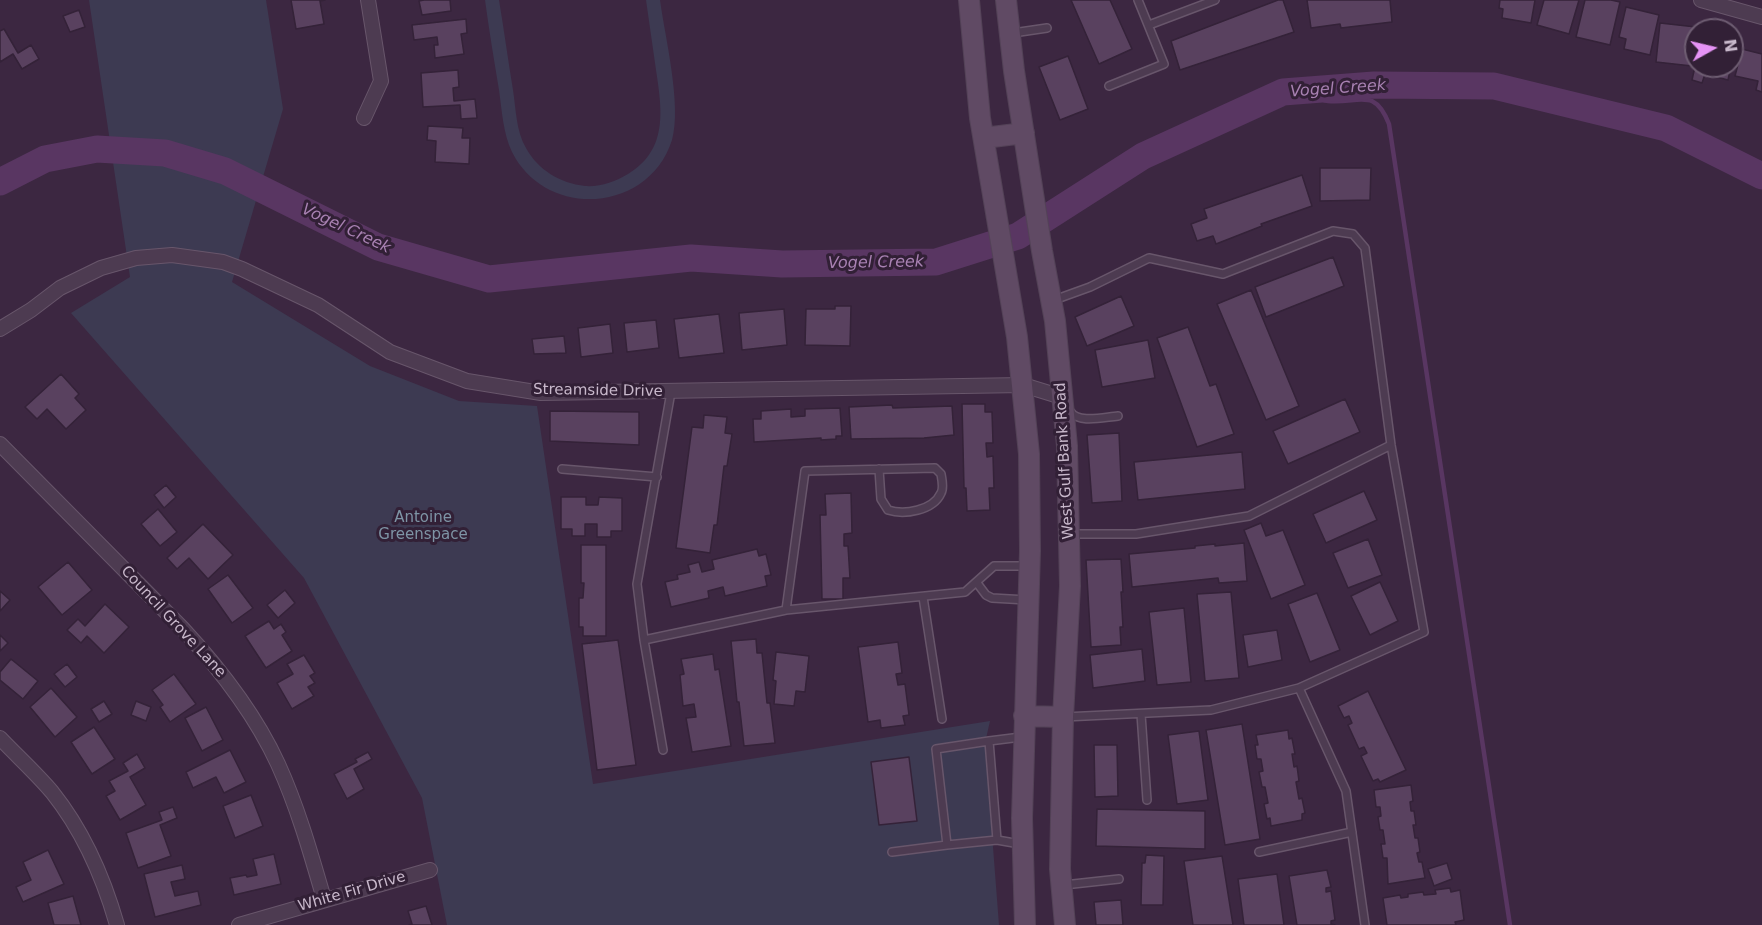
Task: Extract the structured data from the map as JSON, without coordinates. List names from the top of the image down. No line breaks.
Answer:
{"streets":{"main road":["West Gulf Bank Road"],"street":["Streamside Drive","Council Grove Lane","White Fir Drive"]},"crossings":[["Streamside Drive","West Gulf Bank Road"],["Council Grove Lane","White Fir Drive"]],"water":["Vogel Creek"],"parks":["Antoine Greenspace"],"north":"right"}
